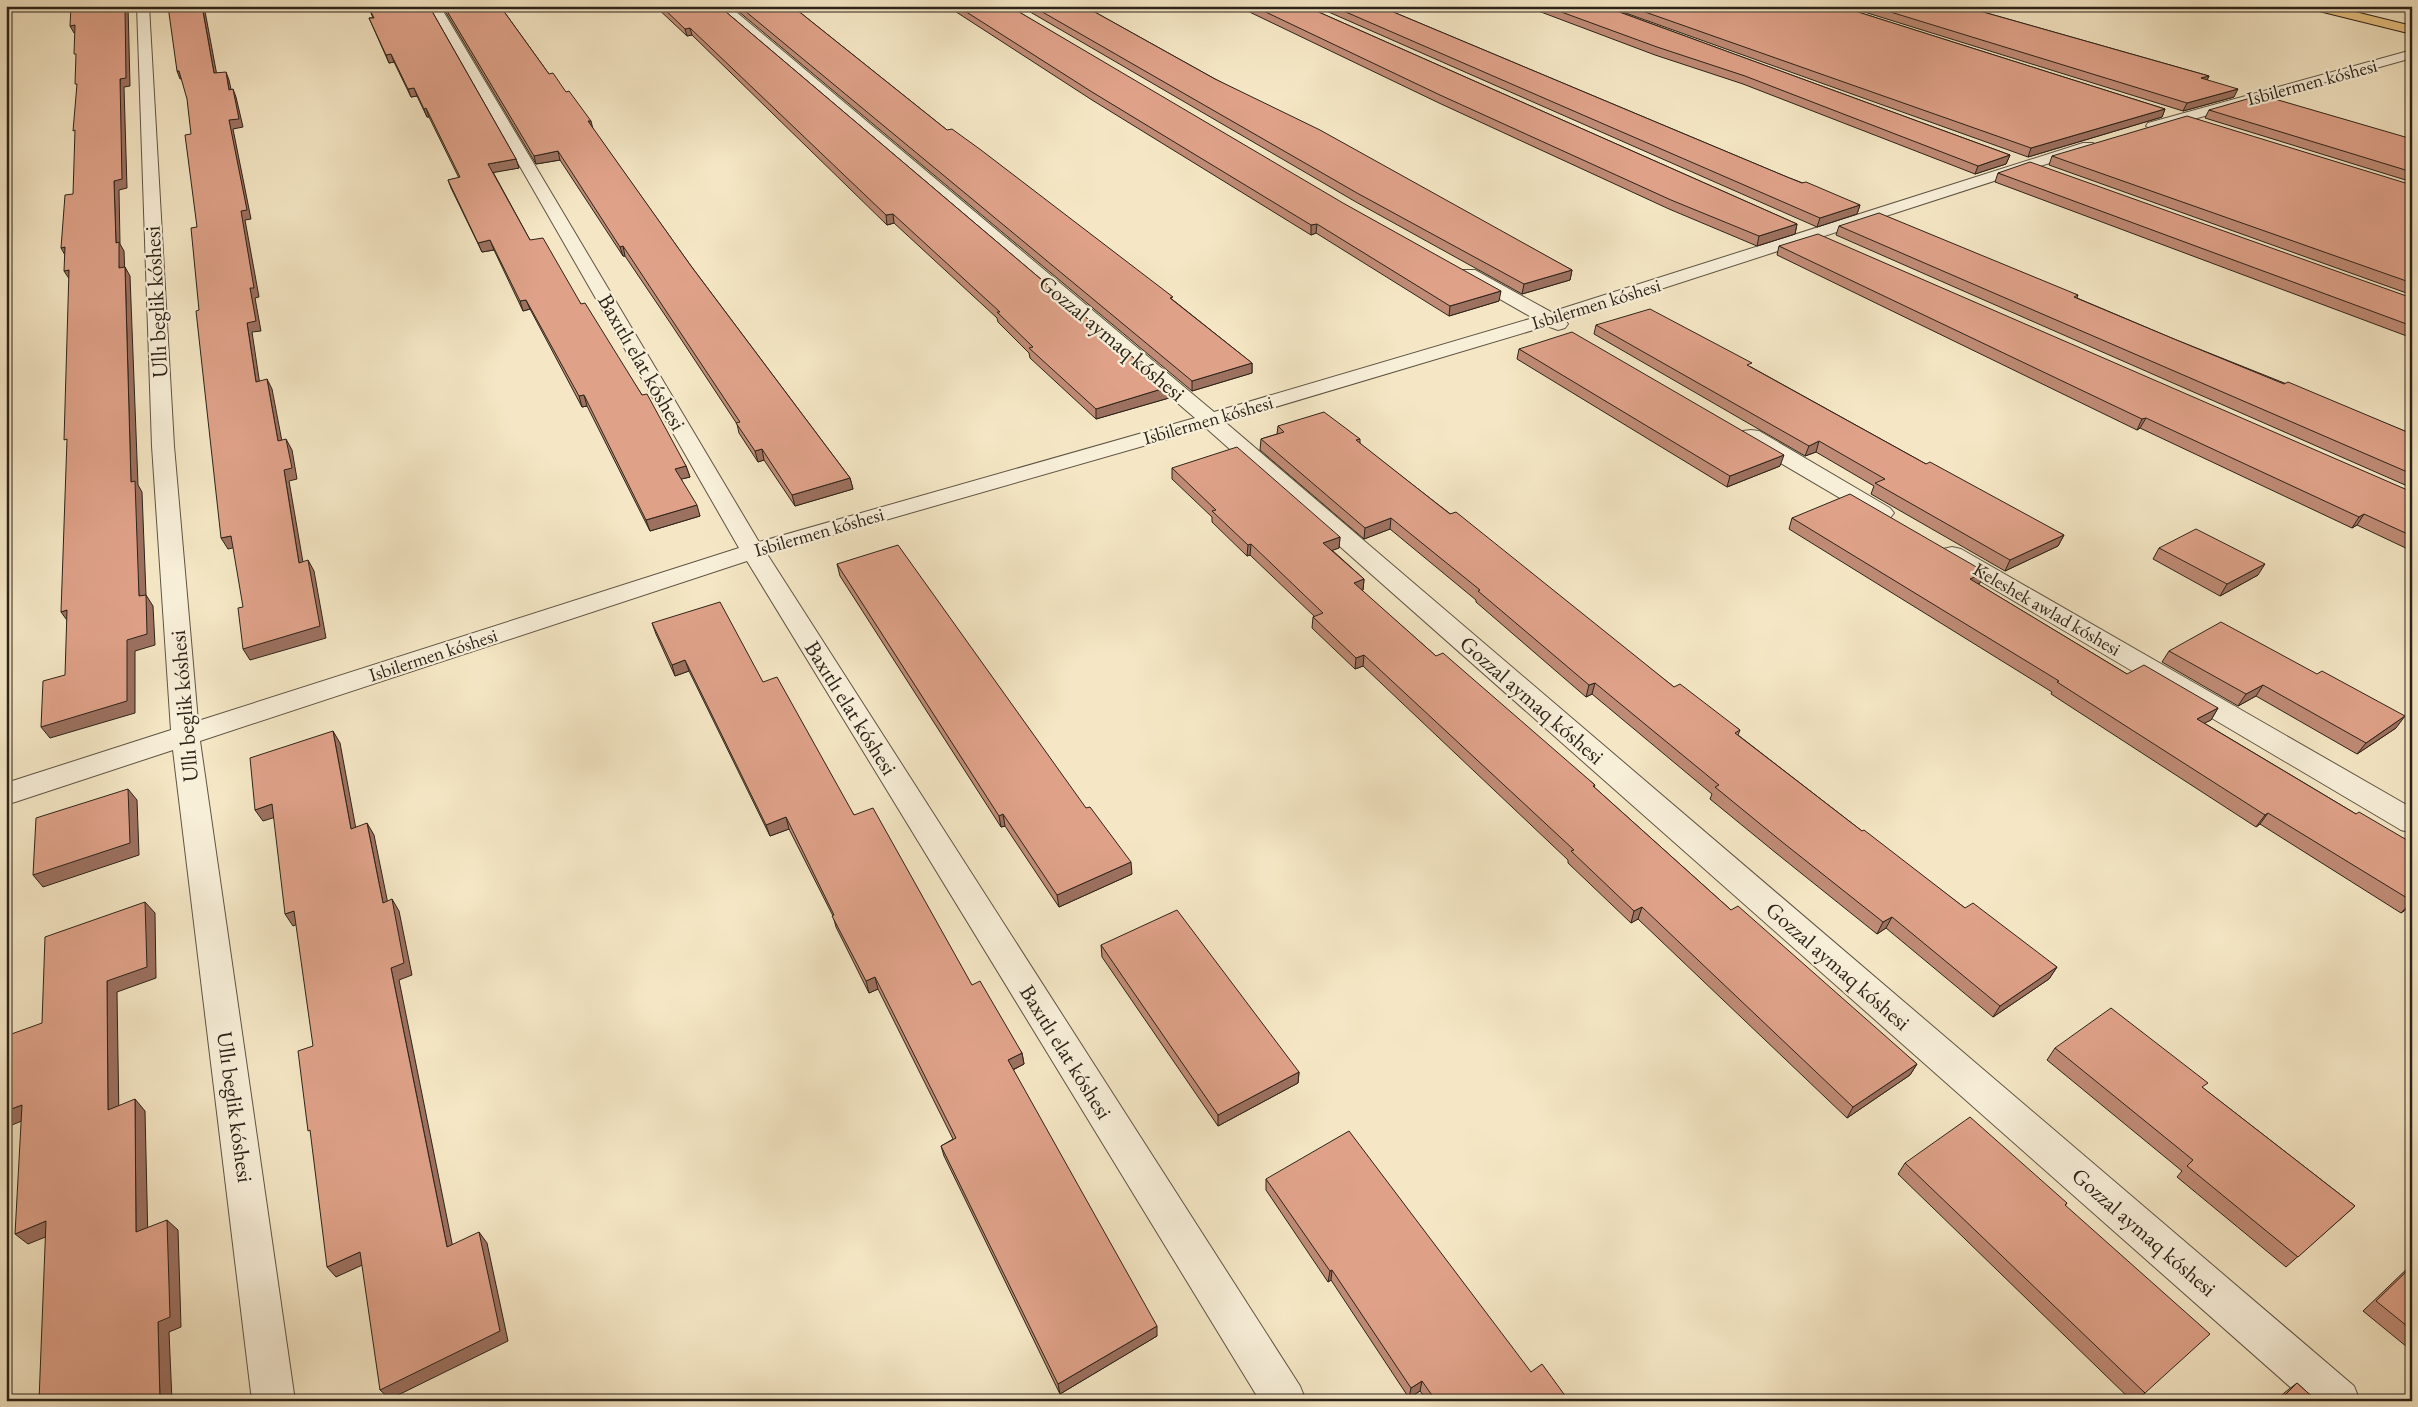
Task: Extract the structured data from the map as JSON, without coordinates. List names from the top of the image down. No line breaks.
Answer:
{"streets":{"street":["Isbilermen kóshesi","Ullı beglik kóshesi","Gozzal aymaq kóshesi","Baxıtlı elat kóshesi","Keleshek awlad kóshesi"]},"crossings":[["Isbilermen kóshesi","Ullı beglik kóshesi"],["Isbilermen kóshesi","Gozzal aymaq kóshesi"],["Isbilermen kóshesi","Baxıtlı elat kóshesi"]]}
